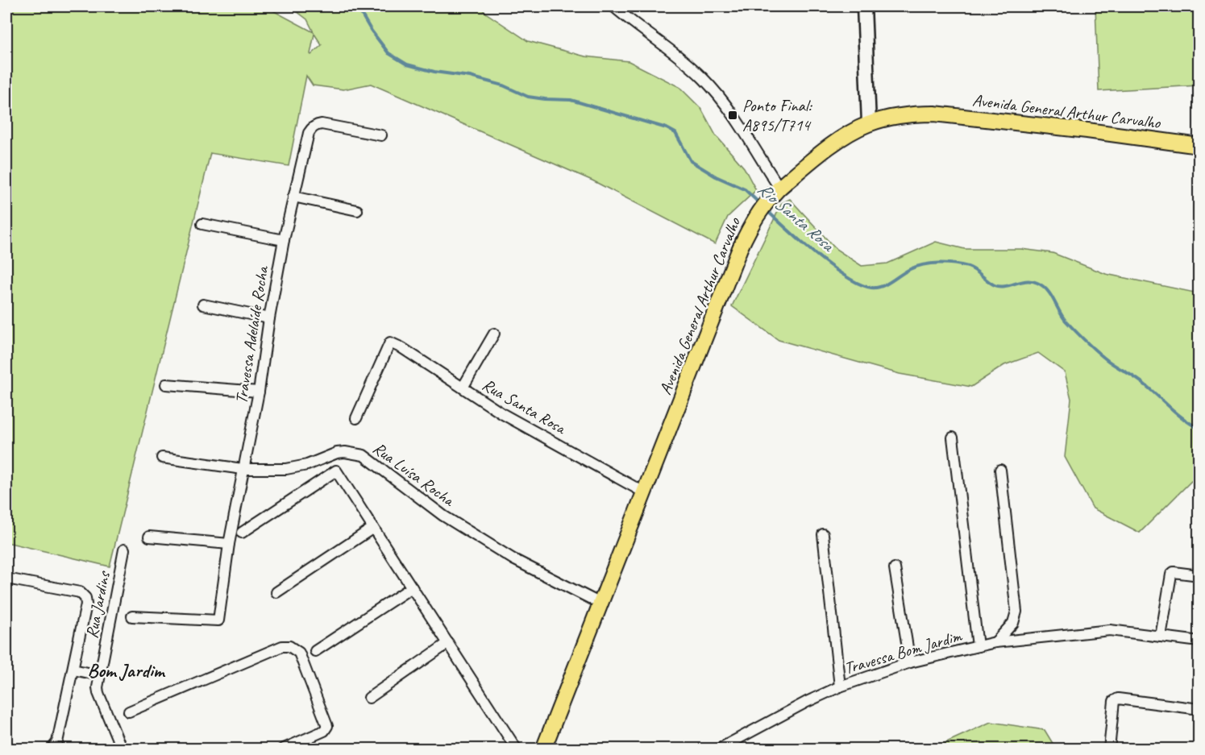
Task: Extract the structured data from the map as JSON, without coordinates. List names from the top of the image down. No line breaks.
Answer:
{"streets":{"main road":["Avenida General Arthur Carvalho"],"street":["Travessa Adelaíde Rocha","Rua Santa Rosa","Rua Luísa Rocha","Rua Jardins","Travessa Bom Jardim"]},"crossings":[["Avenida General Arthur Carvalho","Rua Santa Rosa"],["Avenida General Arthur Carvalho","Rua Luísa Rocha"],["Travessa Adelaíde Rocha","Rua Luísa Rocha"]],"districts":["Bom Jardim"],"water":["Rio Santa Rosa"],"places":{"transit":["Ponto Final: A895/T714"]}}
